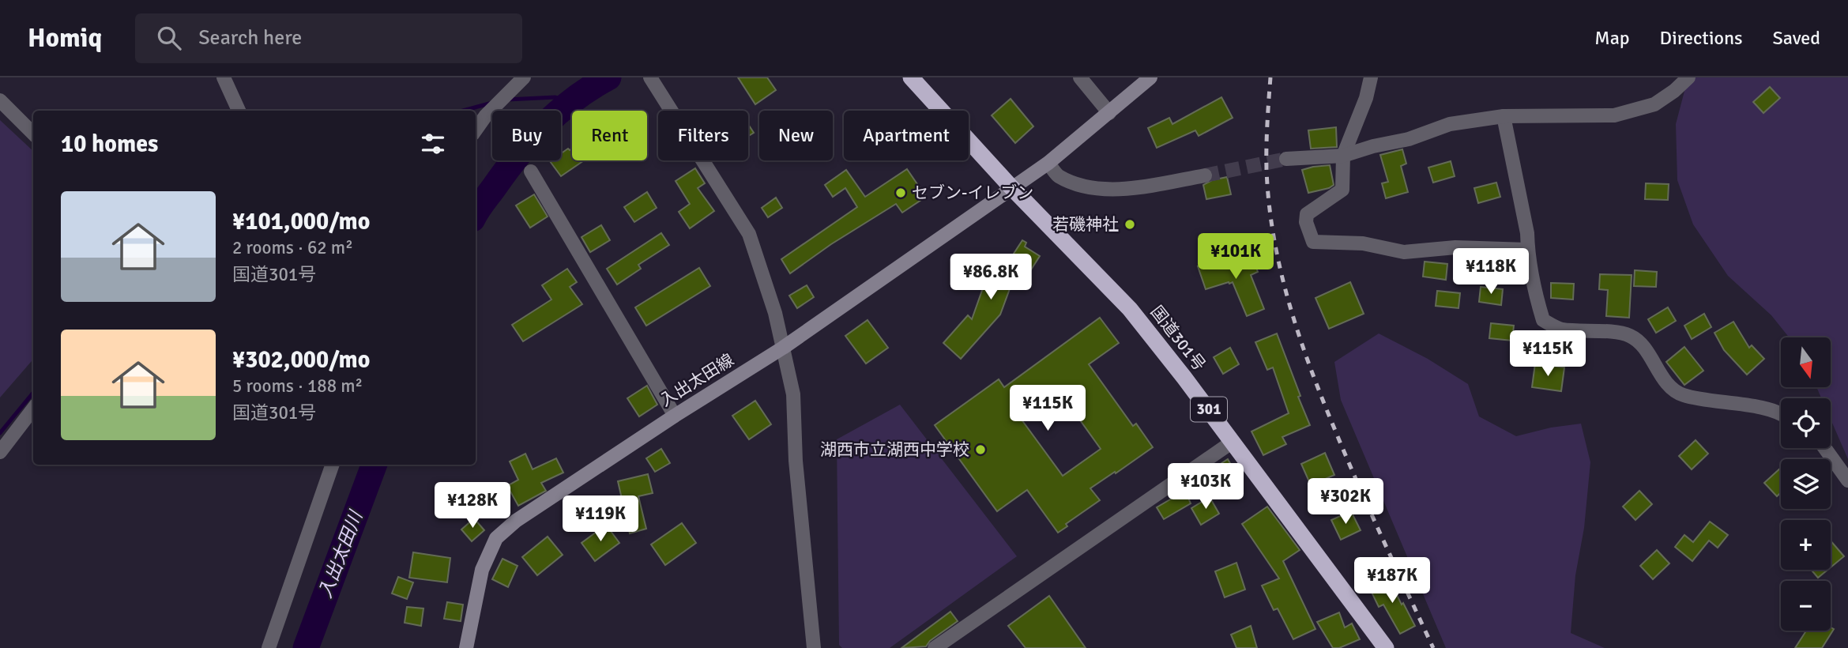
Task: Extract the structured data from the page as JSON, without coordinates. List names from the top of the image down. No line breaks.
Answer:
{"streets":{"highway":["国道301号","301"],"main road":["入出太田線"]},"crossings":[["国道301号","入出太田線"]],"water":["入出太田川"],"places":["セブン-イレブン","若磯神社","湖西市立湖西中学校"],"north":"bottom","page":{"header":"Homiq","search":"Search here","nav":["Map","Directions","Saved"],"chip":["Buy","Rent","Filters","New","Apartment"],"heading":"10 homes","list":[{"name":"¥101,000/mo","note":"2 rooms · 62 m² · 国道301号"},{"name":"¥302,000/mo","note":"5 rooms · 188 m² · 国道301号"}],"price":["¥101K","¥118K","¥86.8K","¥115K","¥115K","¥103K","¥302K","¥128K","¥119K","¥187K"],"map_buttons":["+","−"]}}
